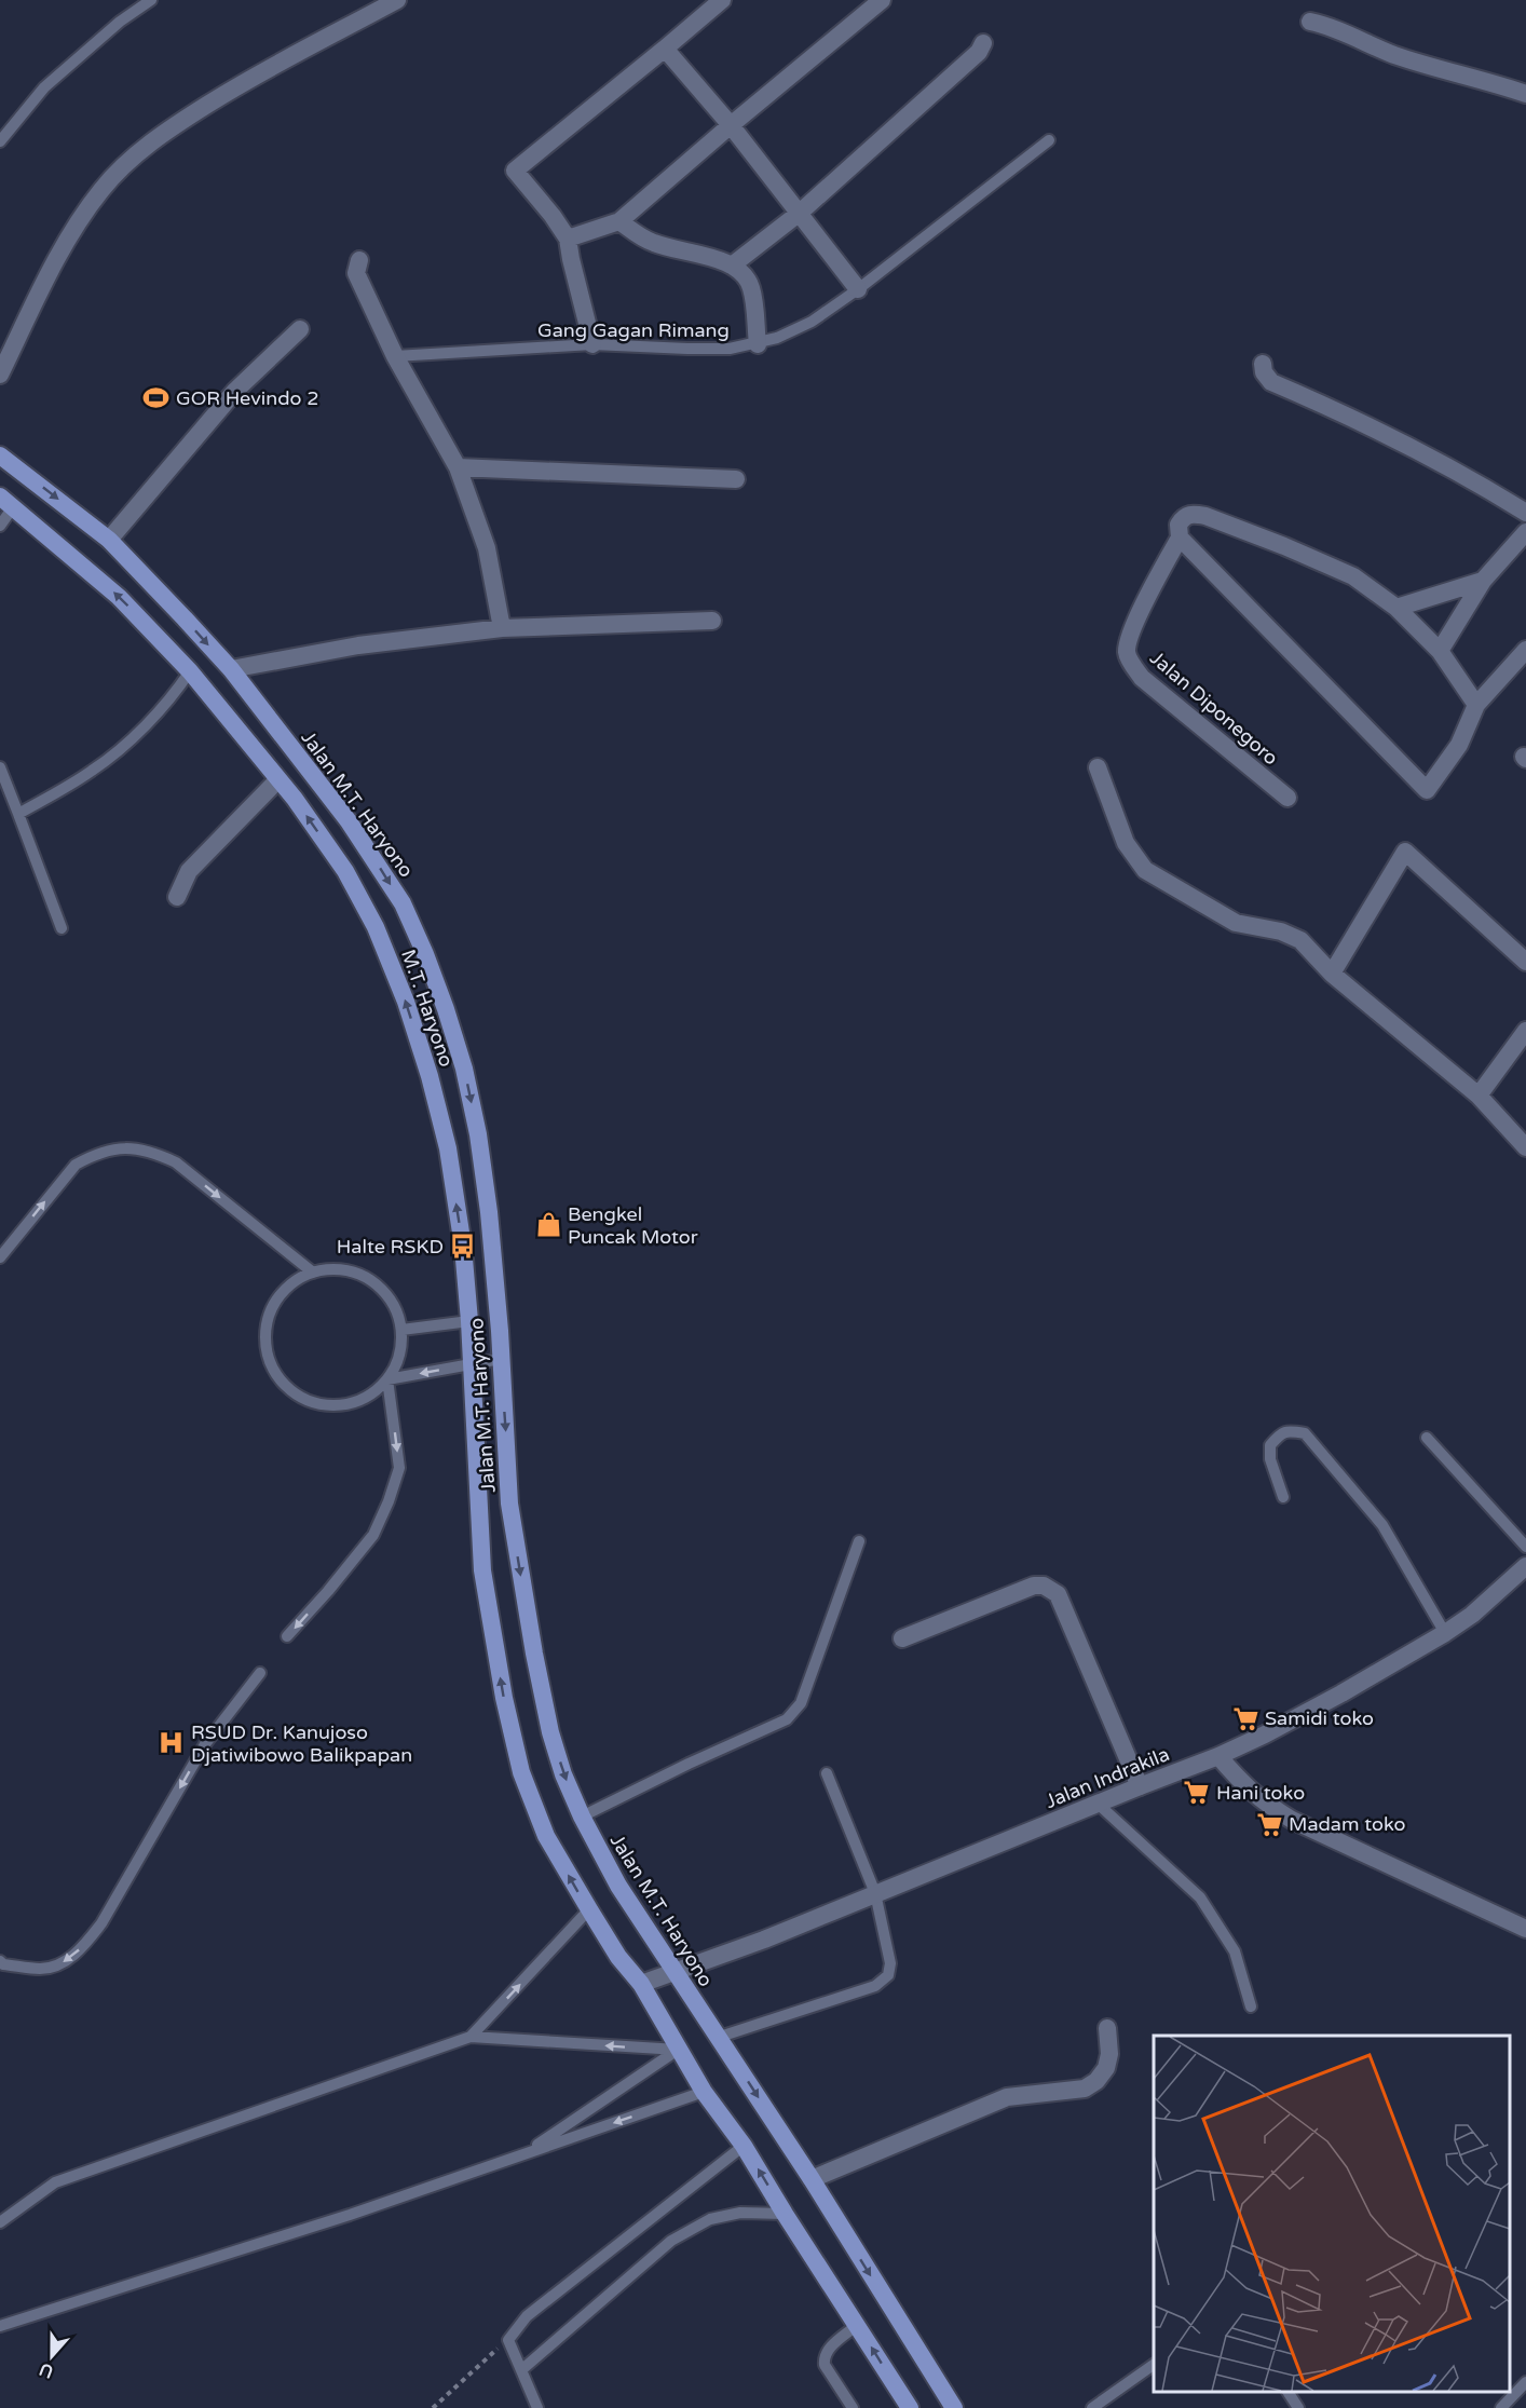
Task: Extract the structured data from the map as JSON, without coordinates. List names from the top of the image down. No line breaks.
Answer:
{"streets":{"highway":["Jalan M.T. Haryono","M.T. Haryono"],"street":["Jalan Diponegoro","Jalan Indrakila"],"lane":["Gang Gagan Rimang"]},"crossings":[["Jalan M.T. Haryono","M.T. Haryono"],["Jalan M.T. Haryono","Jalan Indrakila"]],"one_way":["M.T. Haryono"],"places":{"sports":["GOR Hevindo 2"],"shop":["Bengkel Puncak Motor"],"bus stop":["Halte RSKD"],"supermarket":["Samidi toko","Hani toko","Madam toko"],"hospital":["RSUD Dr. Kanujoso Djatiwibowo Balikpapan"]},"north":"bottom"}
